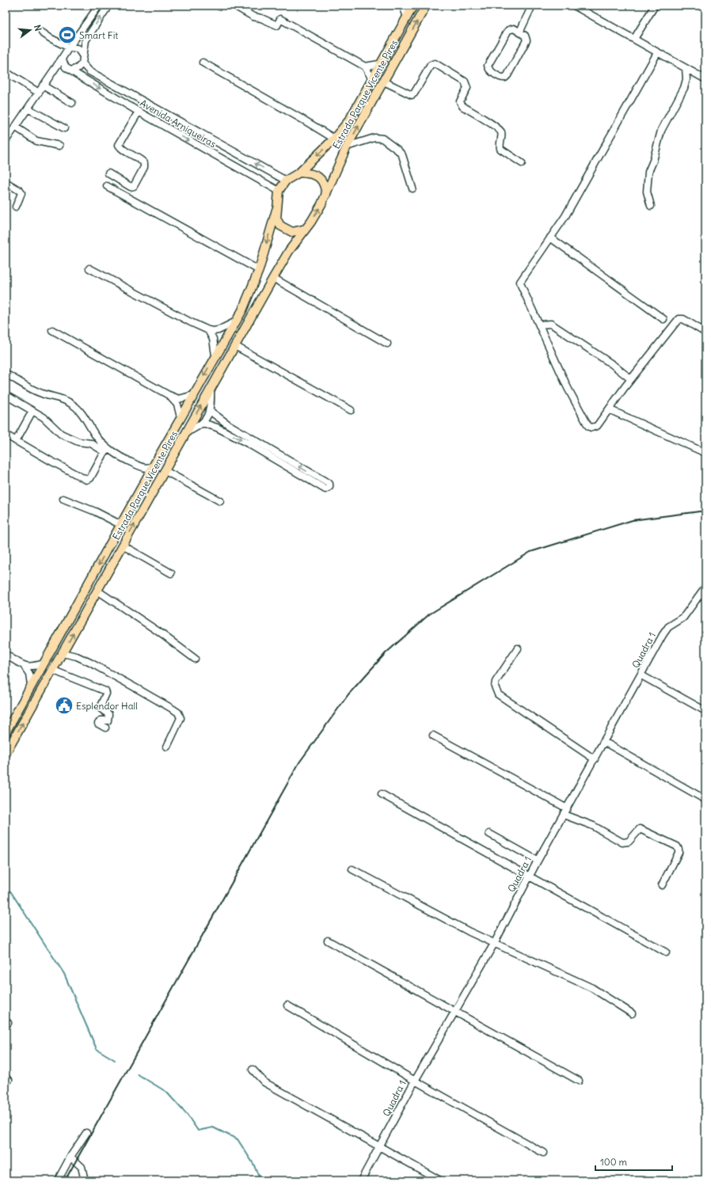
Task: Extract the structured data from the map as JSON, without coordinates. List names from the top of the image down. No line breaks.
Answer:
{"streets":{"main road":["Estrada Parque Vicente Pires"],"street":["Avenida Arniqueiras","Quadra 1"]},"crossings":[["Estrada Parque Vicente Pires","Avenida Arniqueiras"]],"places":{"sports":["Smart Fit"],"public building":["Esplendor Hall"]},"scale_bar":"100 m","north":"right"}
